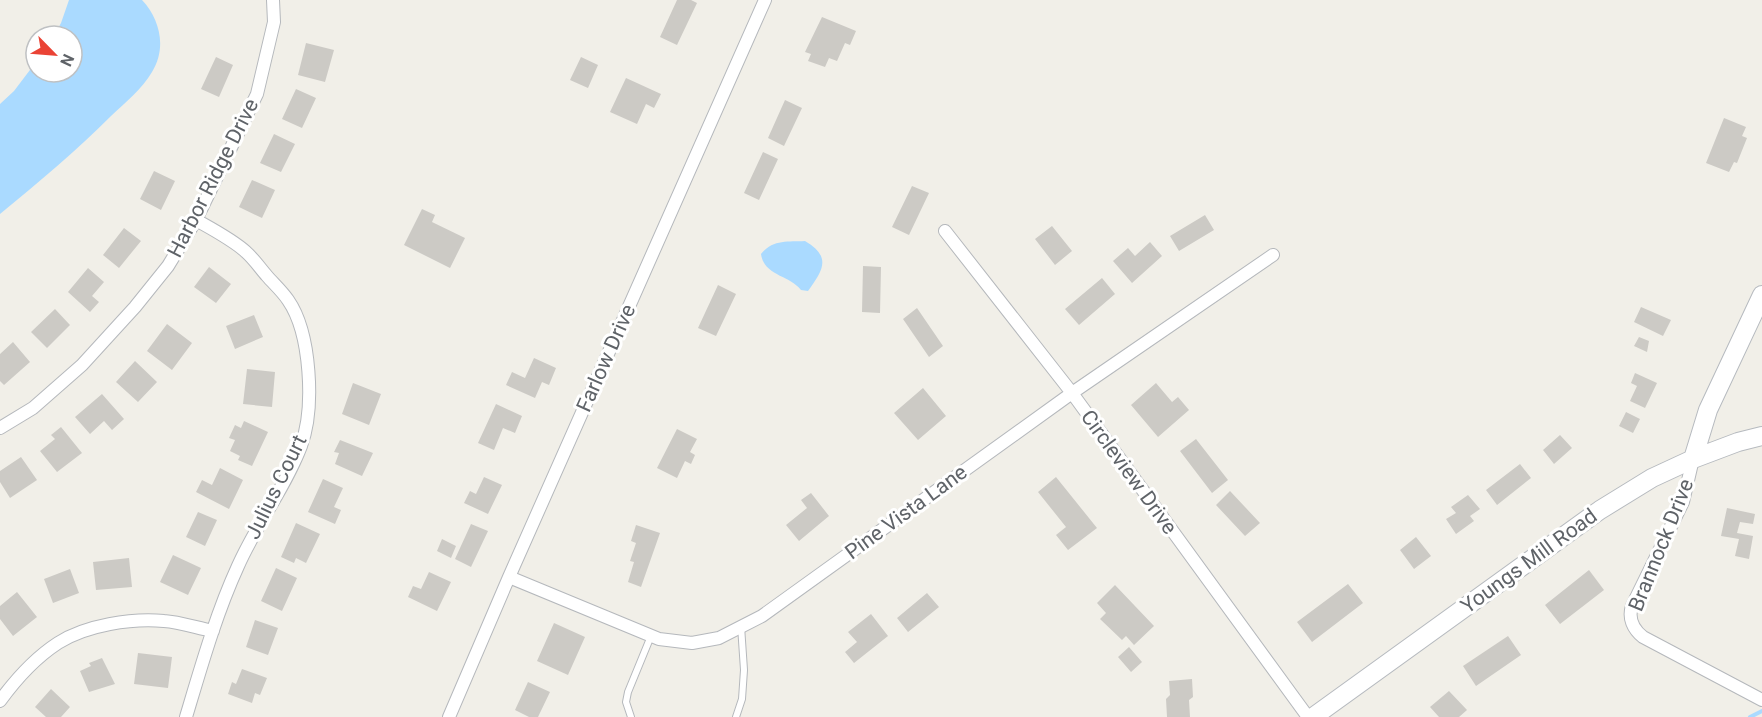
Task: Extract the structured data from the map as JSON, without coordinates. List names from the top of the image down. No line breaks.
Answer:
{"streets":{"street":["Harbor Ridge Drive","Farlow Drive","Circleview Drive","Julius Court","Pine Vista Lane","Brannock Drive","Youngs Mill Road"]},"crossings":[["Harbor Ridge Drive","Julius Court"],["Farlow Drive","Pine Vista Lane"],["Circleview Drive","Pine Vista Lane"],["Brannock Drive","Youngs Mill Road"]],"north":"bottom right"}
